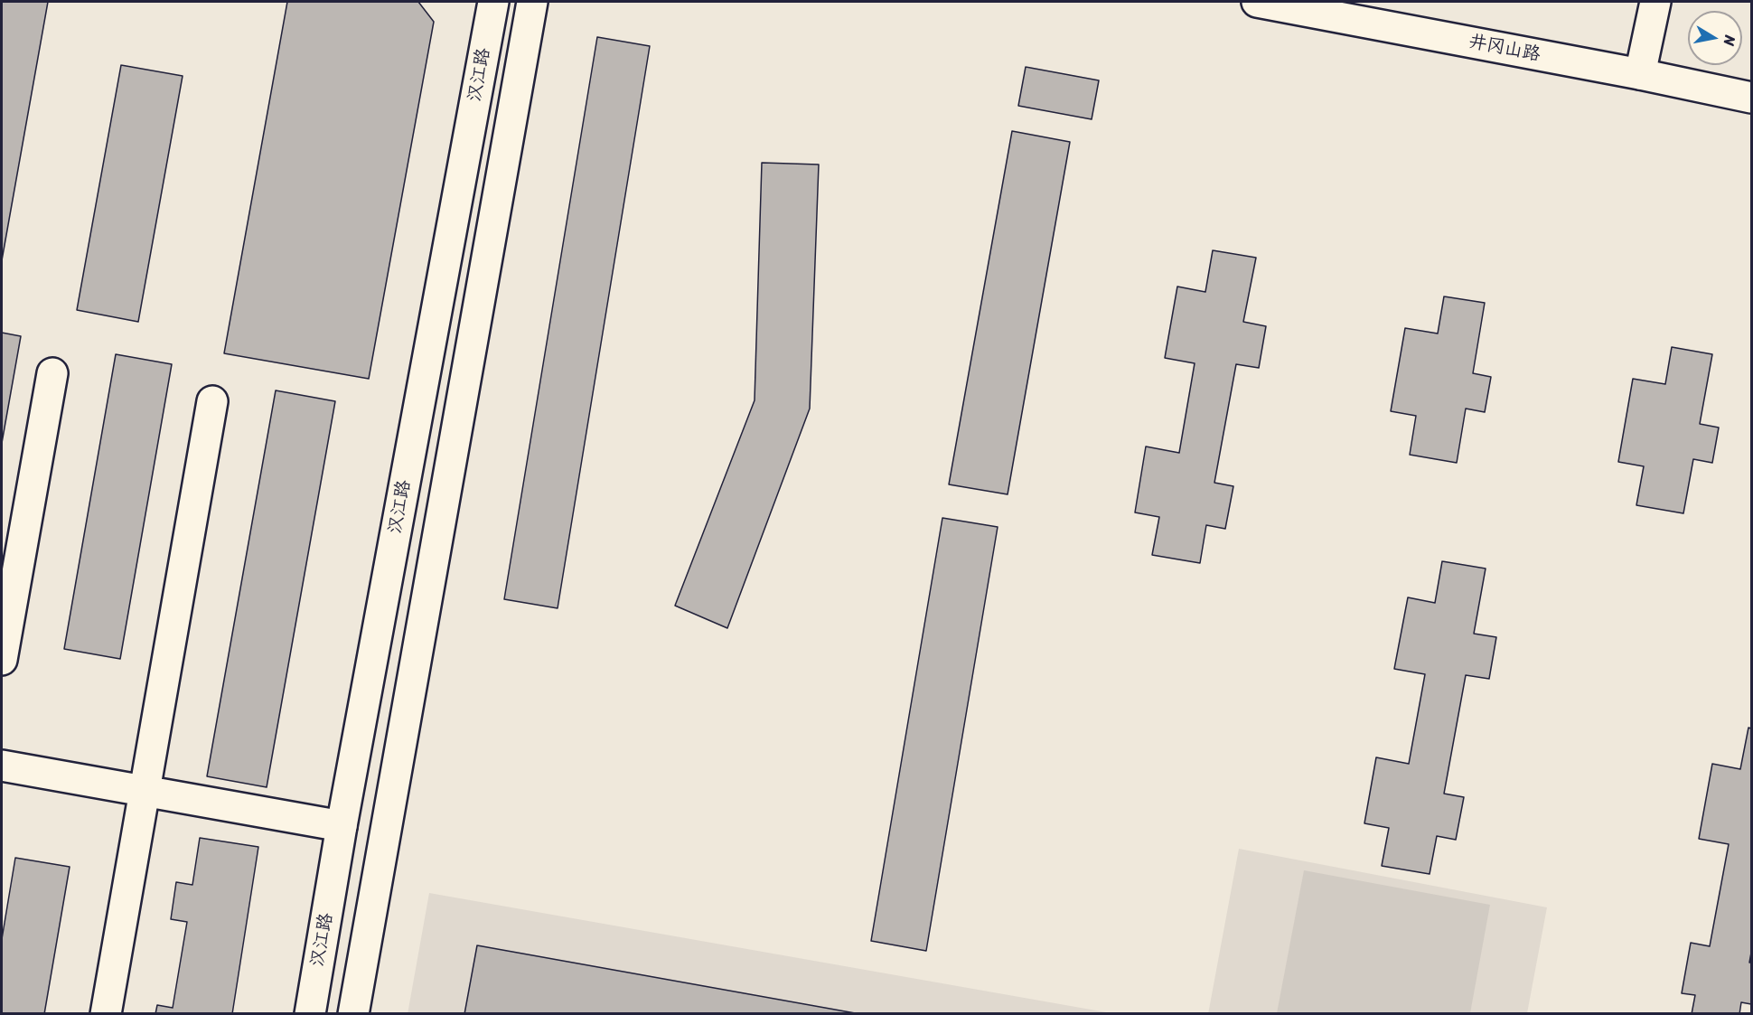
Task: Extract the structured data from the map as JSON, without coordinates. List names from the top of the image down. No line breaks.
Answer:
{"streets":{"street":["井冈山路","汉江路"]},"north":"right"}
